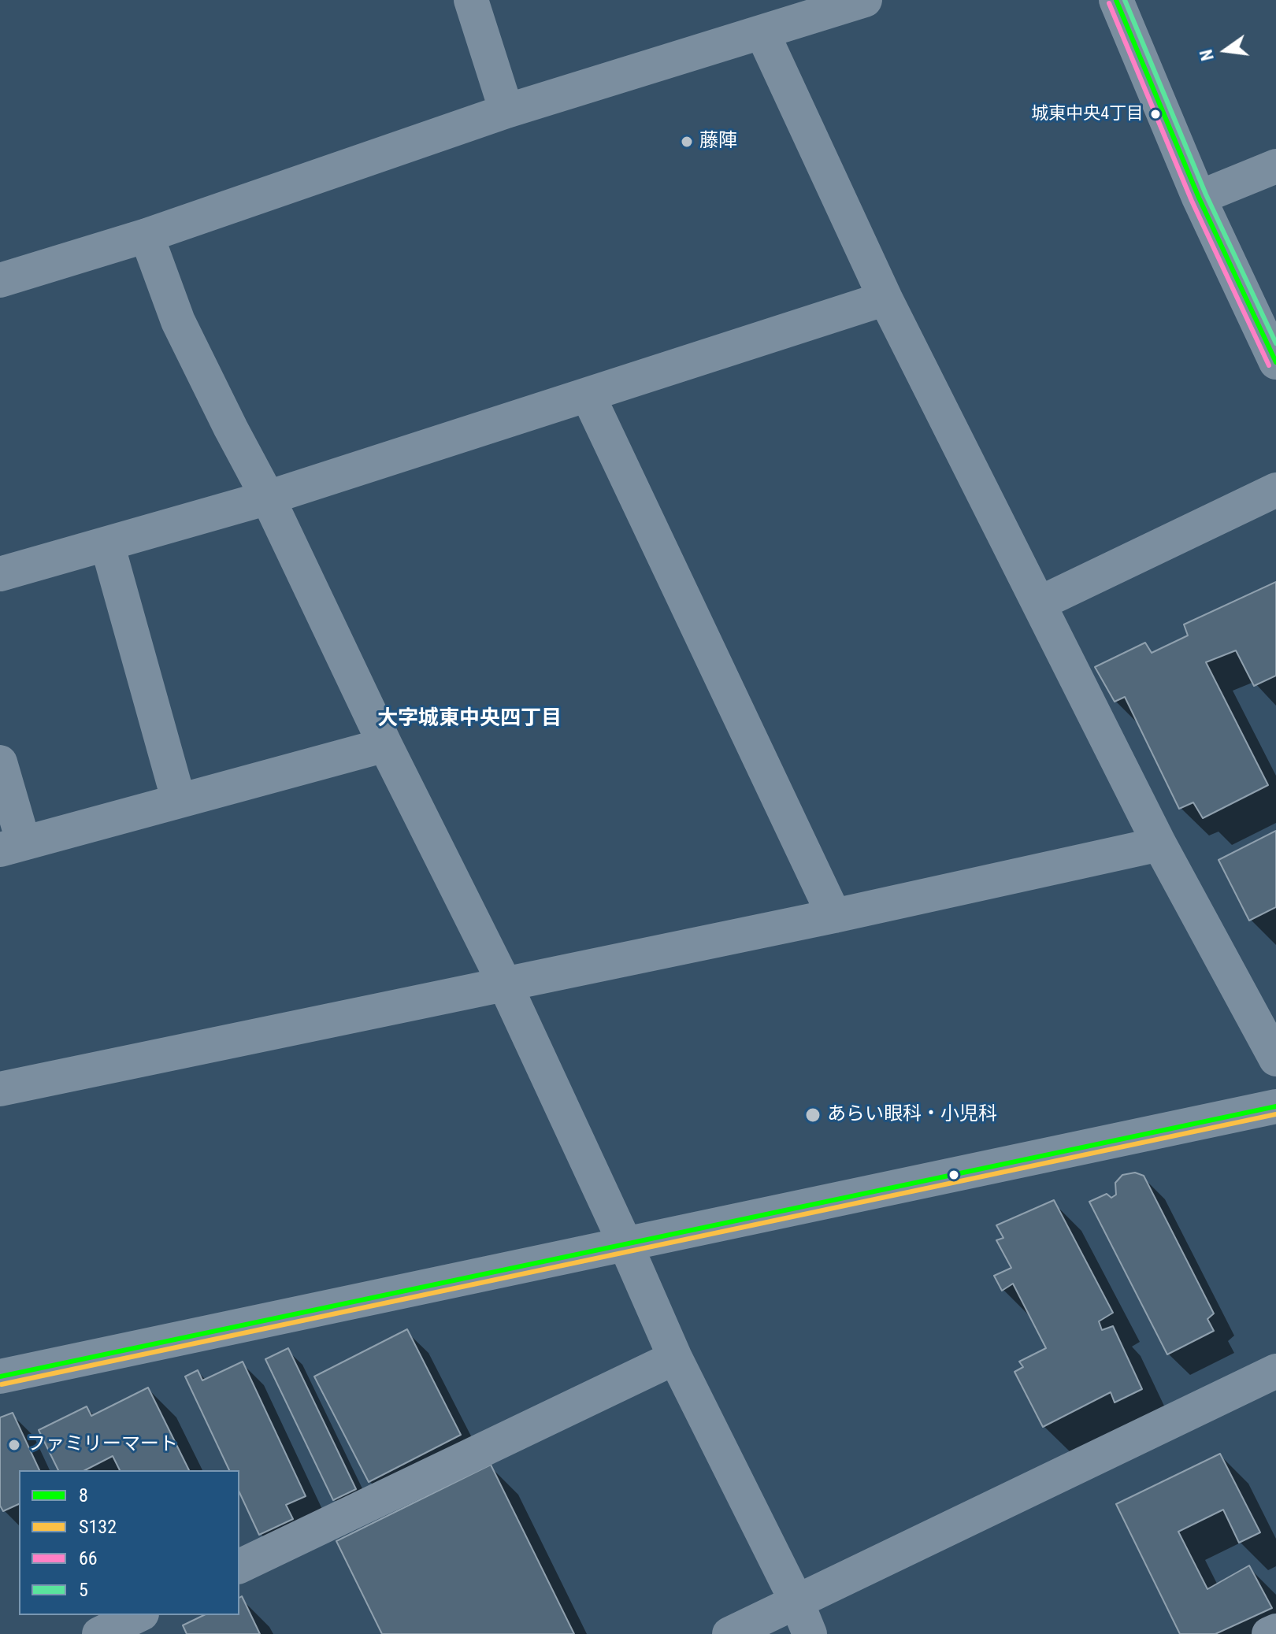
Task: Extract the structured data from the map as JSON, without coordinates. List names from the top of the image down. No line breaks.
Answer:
{"districts":["大字城東中央四丁目"],"places":["城東中央4丁目","藤陣","あらい眼科・小児科","ファミリーマート"],"lines":["transit line 8","transit line 5","transit line 66","transit line S132"],"legend":["8","S132","66","5"],"north":"left"}
